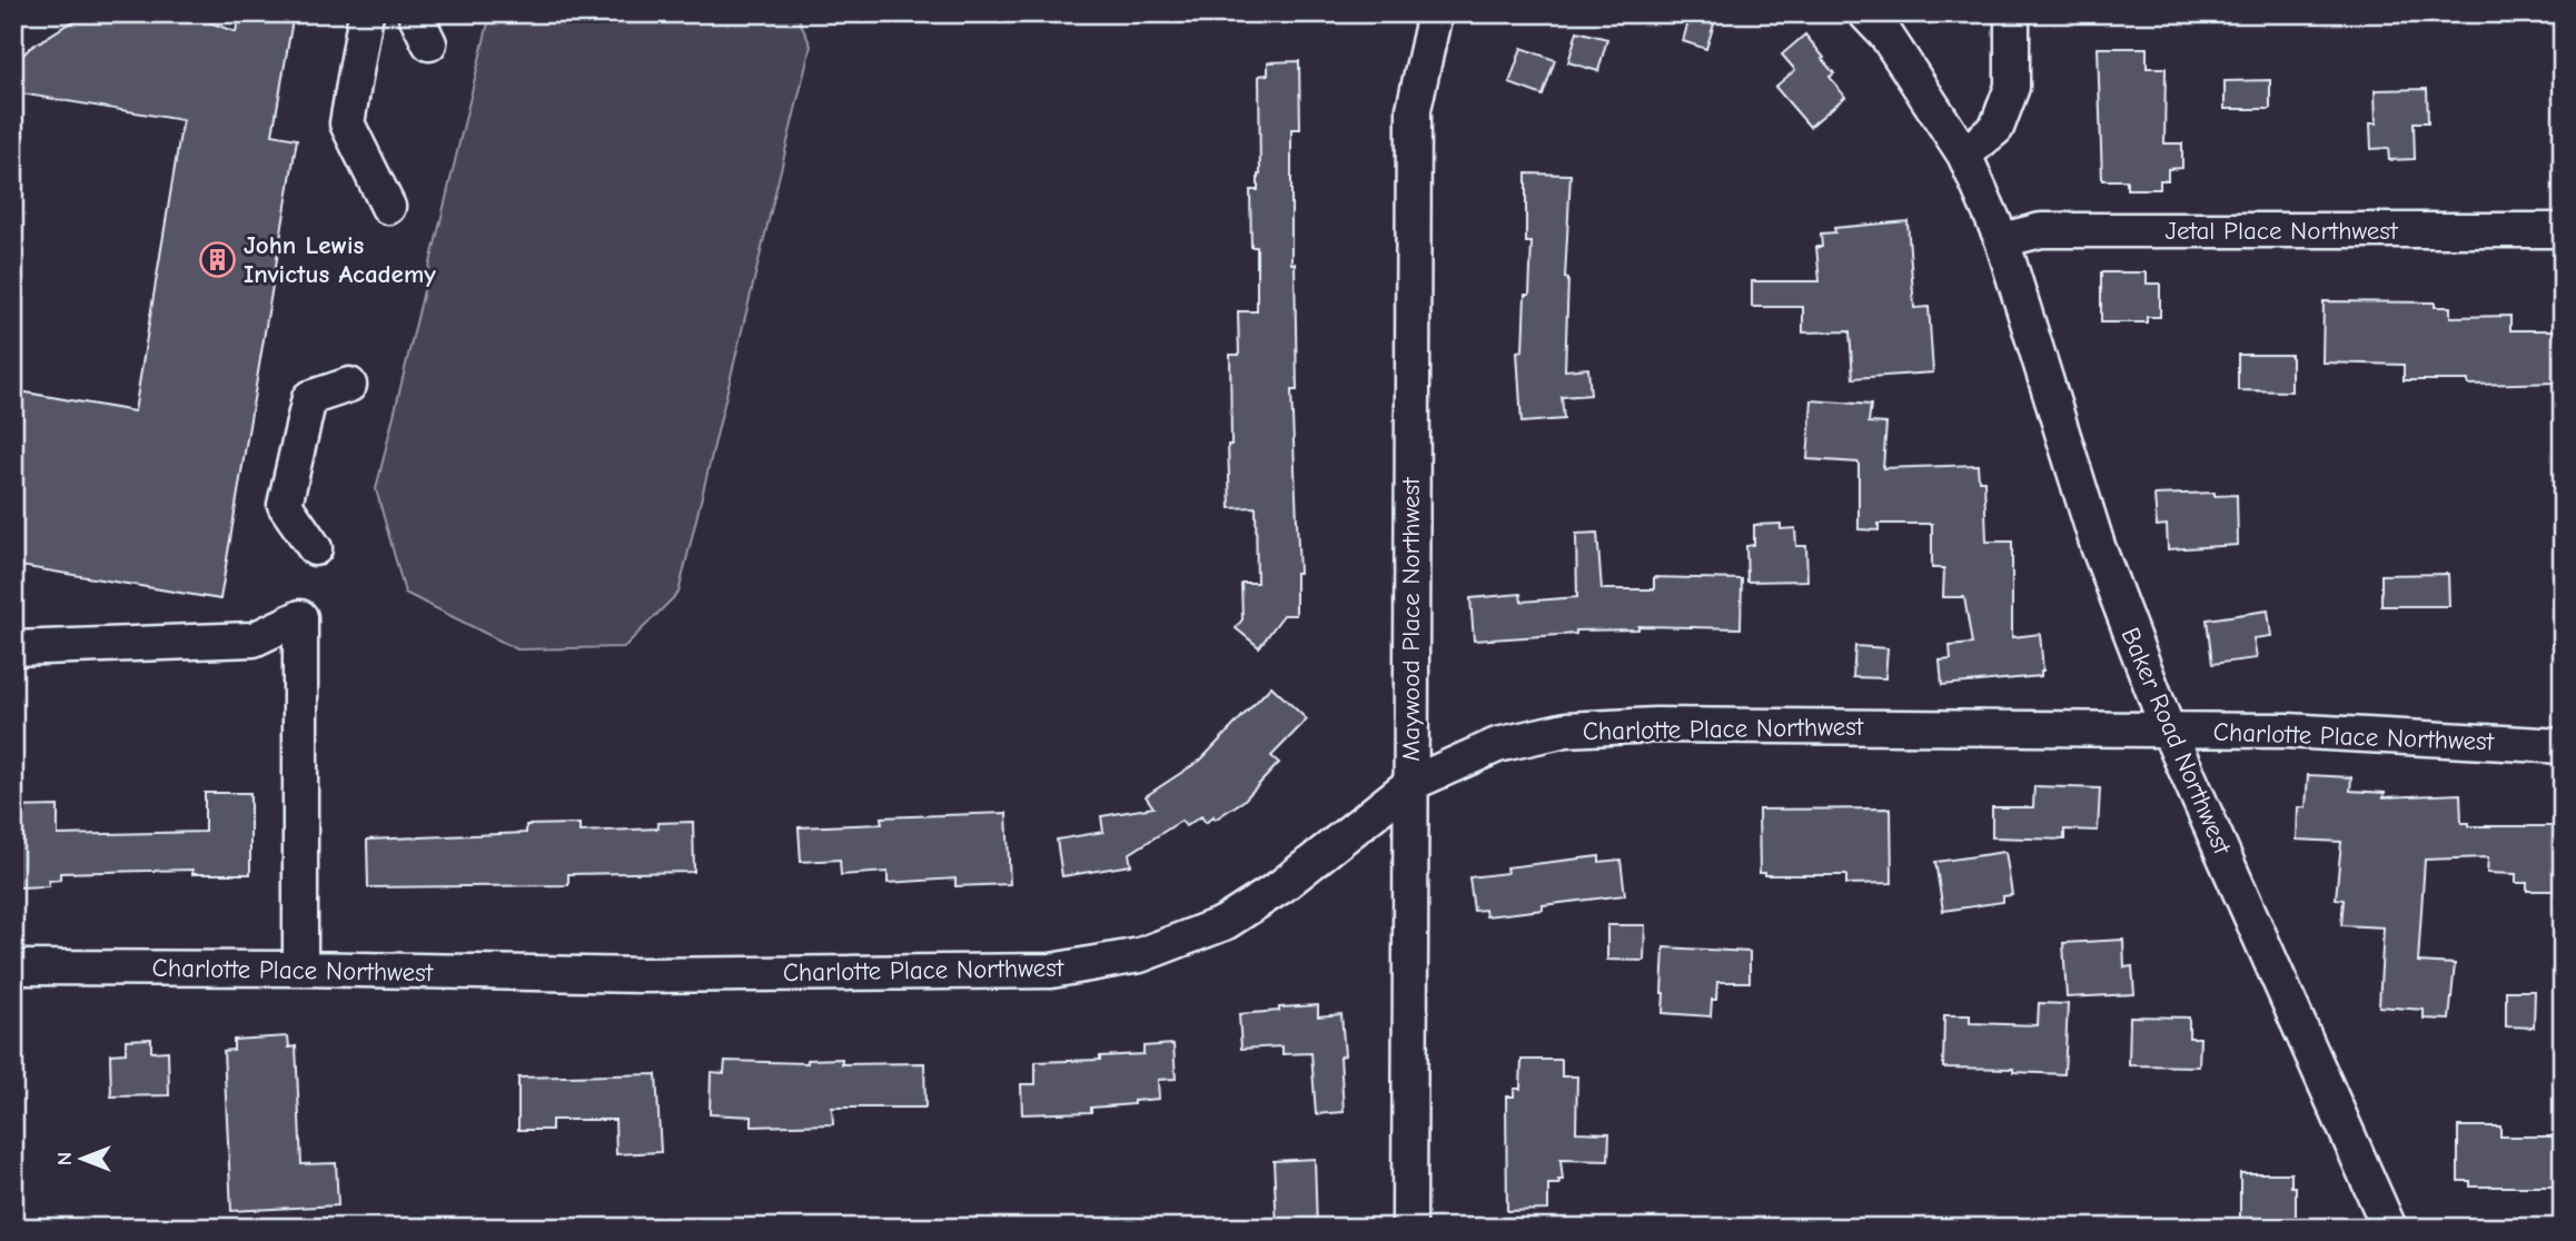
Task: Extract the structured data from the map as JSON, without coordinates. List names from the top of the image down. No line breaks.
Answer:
{"streets":{"street":["Jetal Place Northwest","Maywood Place Northwest","Charlotte Place Northwest","Baker Road Northwest"]},"crossings":[["Jetal Place Northwest","Baker Road Northwest"],["Maywood Place Northwest","Charlotte Place Northwest"],["Charlotte Place Northwest","Baker Road Northwest"]],"places":{"building":["John Lewis Invictus Academy"]},"north":"left"}
